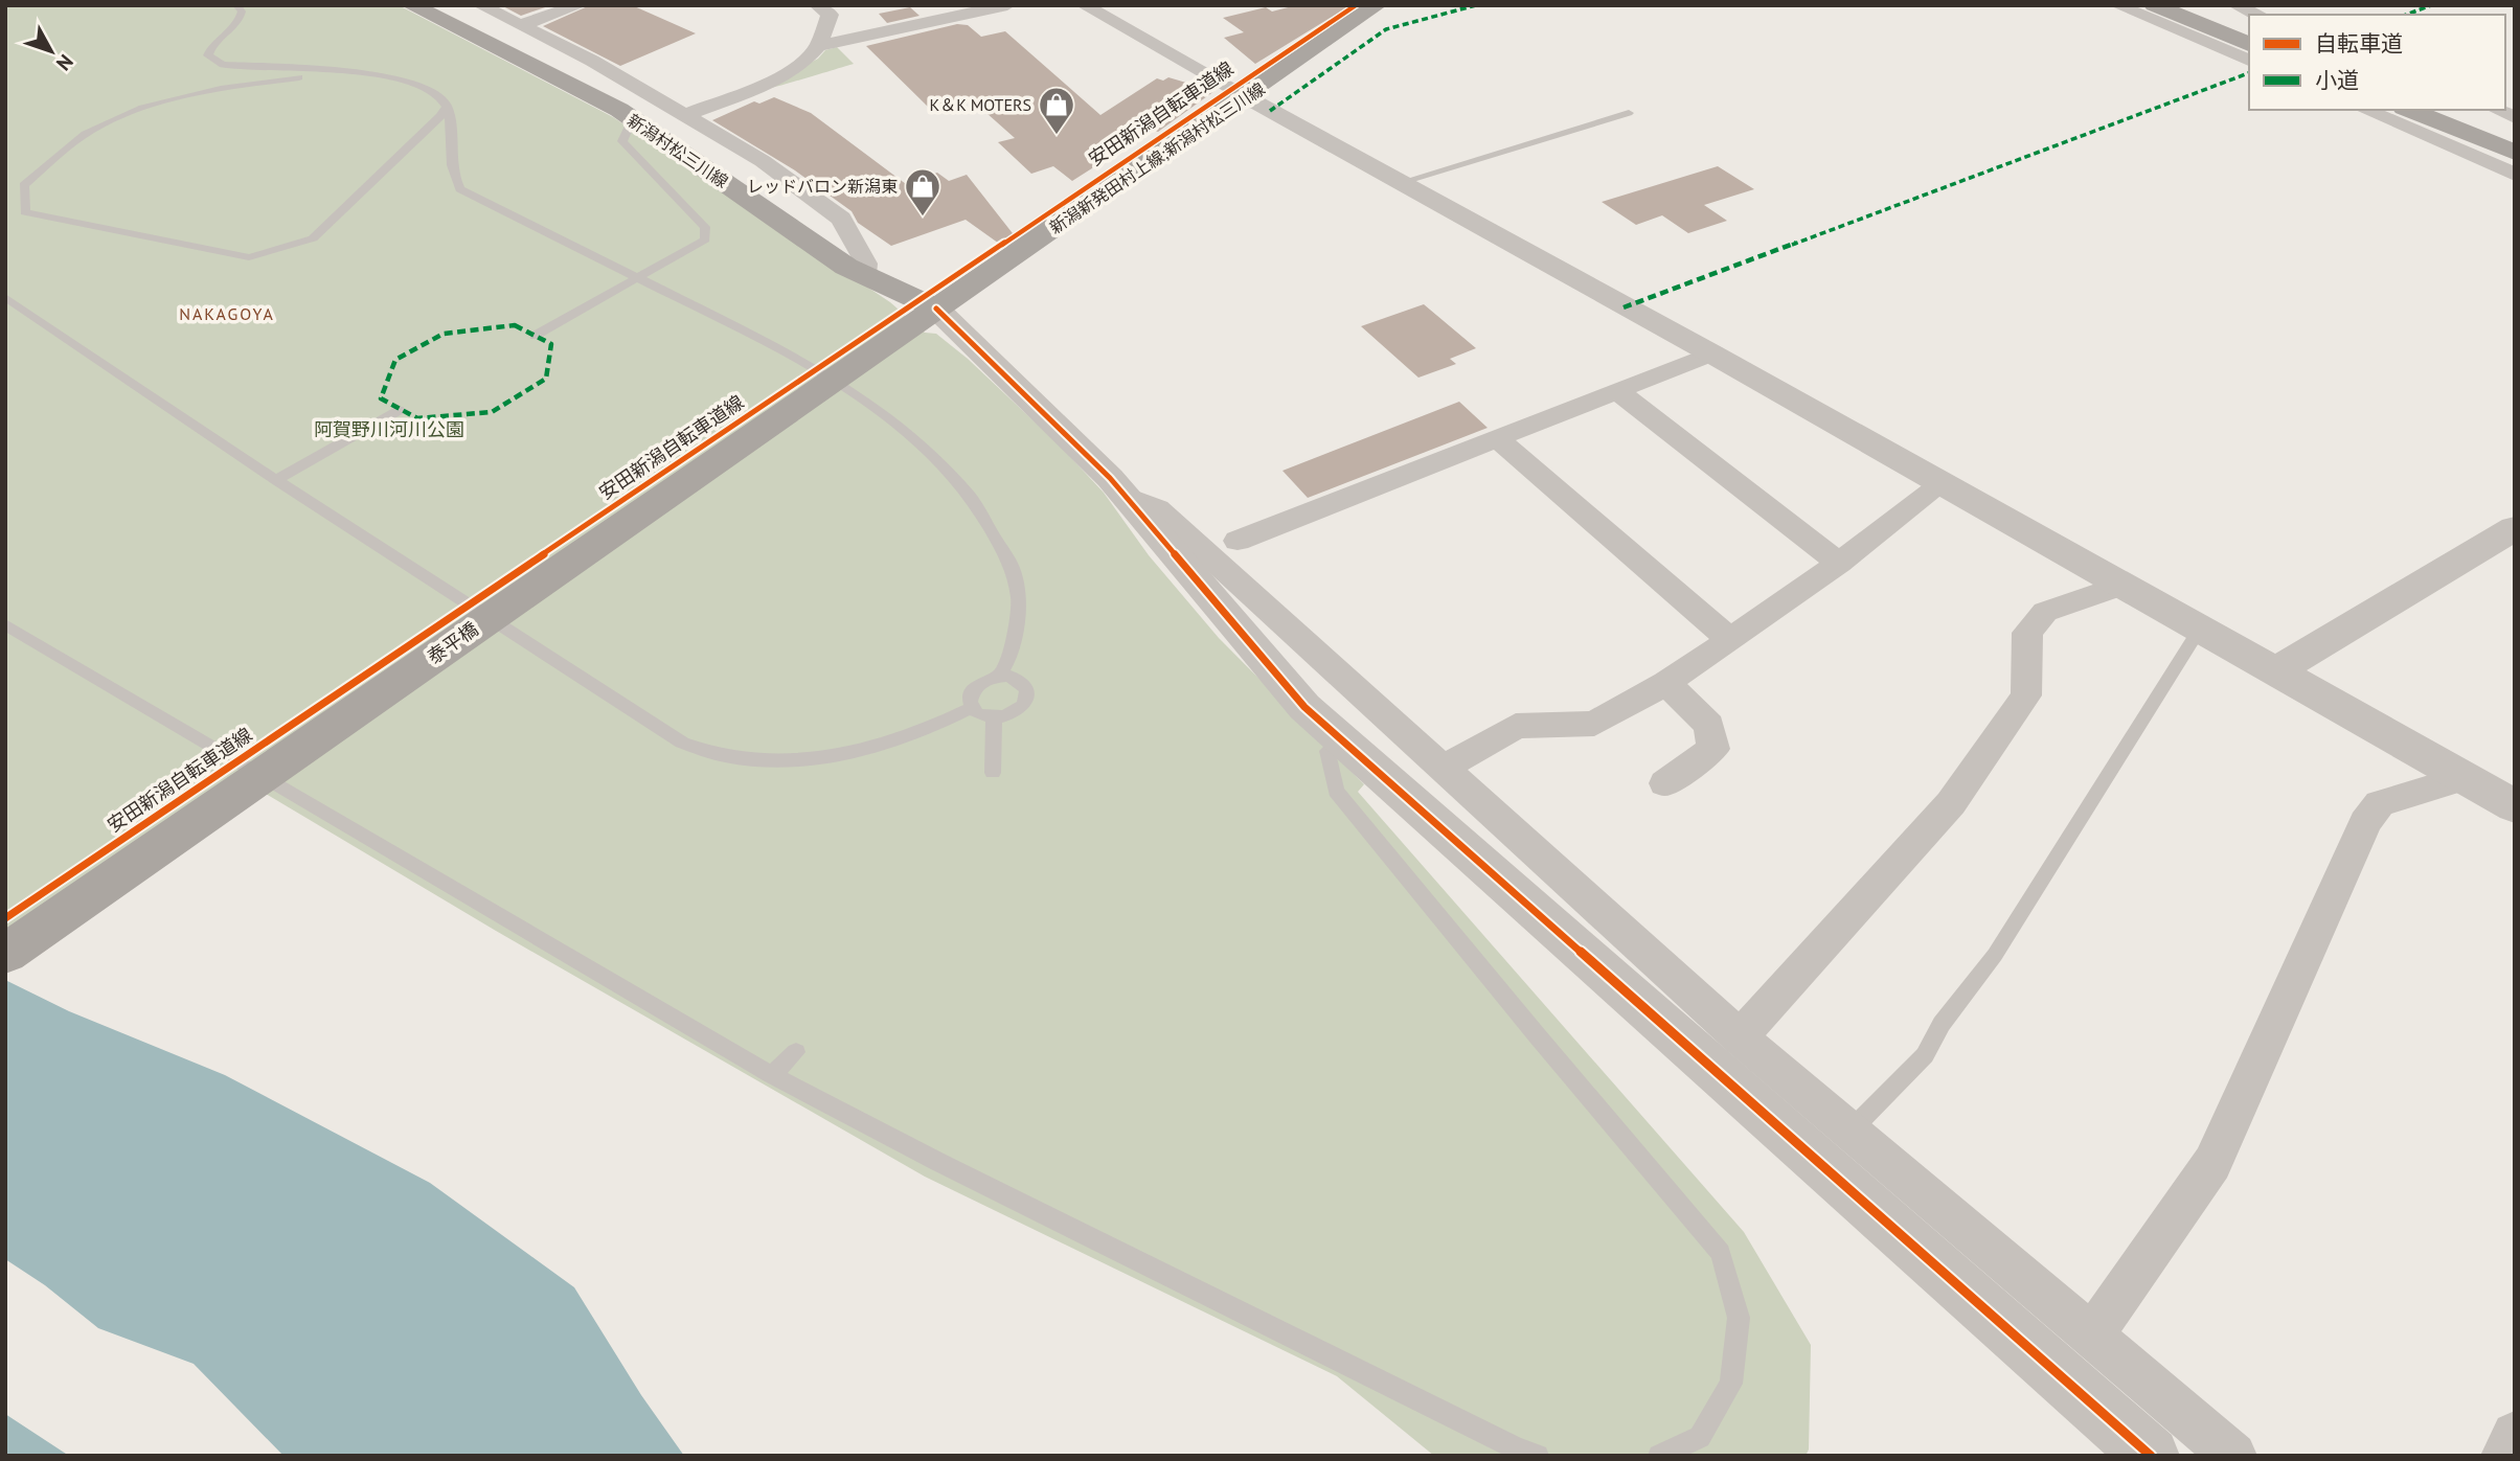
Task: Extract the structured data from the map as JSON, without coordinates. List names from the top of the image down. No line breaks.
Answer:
{"streets":{"main road":["新潟村松三川線","新潟新発田村上線;新潟村松三川線","泰平橋"],"cycle path":["安田新潟自転車道線"]},"crossings":[["新潟村松三川線","新潟新発田村上線;新潟村松三川線"],["新潟村松三川線","泰平橋"],["新潟新発田村上線;新潟村松三川線","泰平橋"]],"districts":["NAKAGOYA"],"parks":["阿賀野川河川公園"],"places":{"shop":["K＆K MOTERS","レッドバロン新潟東"]},"legend":["自転車道","小道"],"north":"bottom right"}
